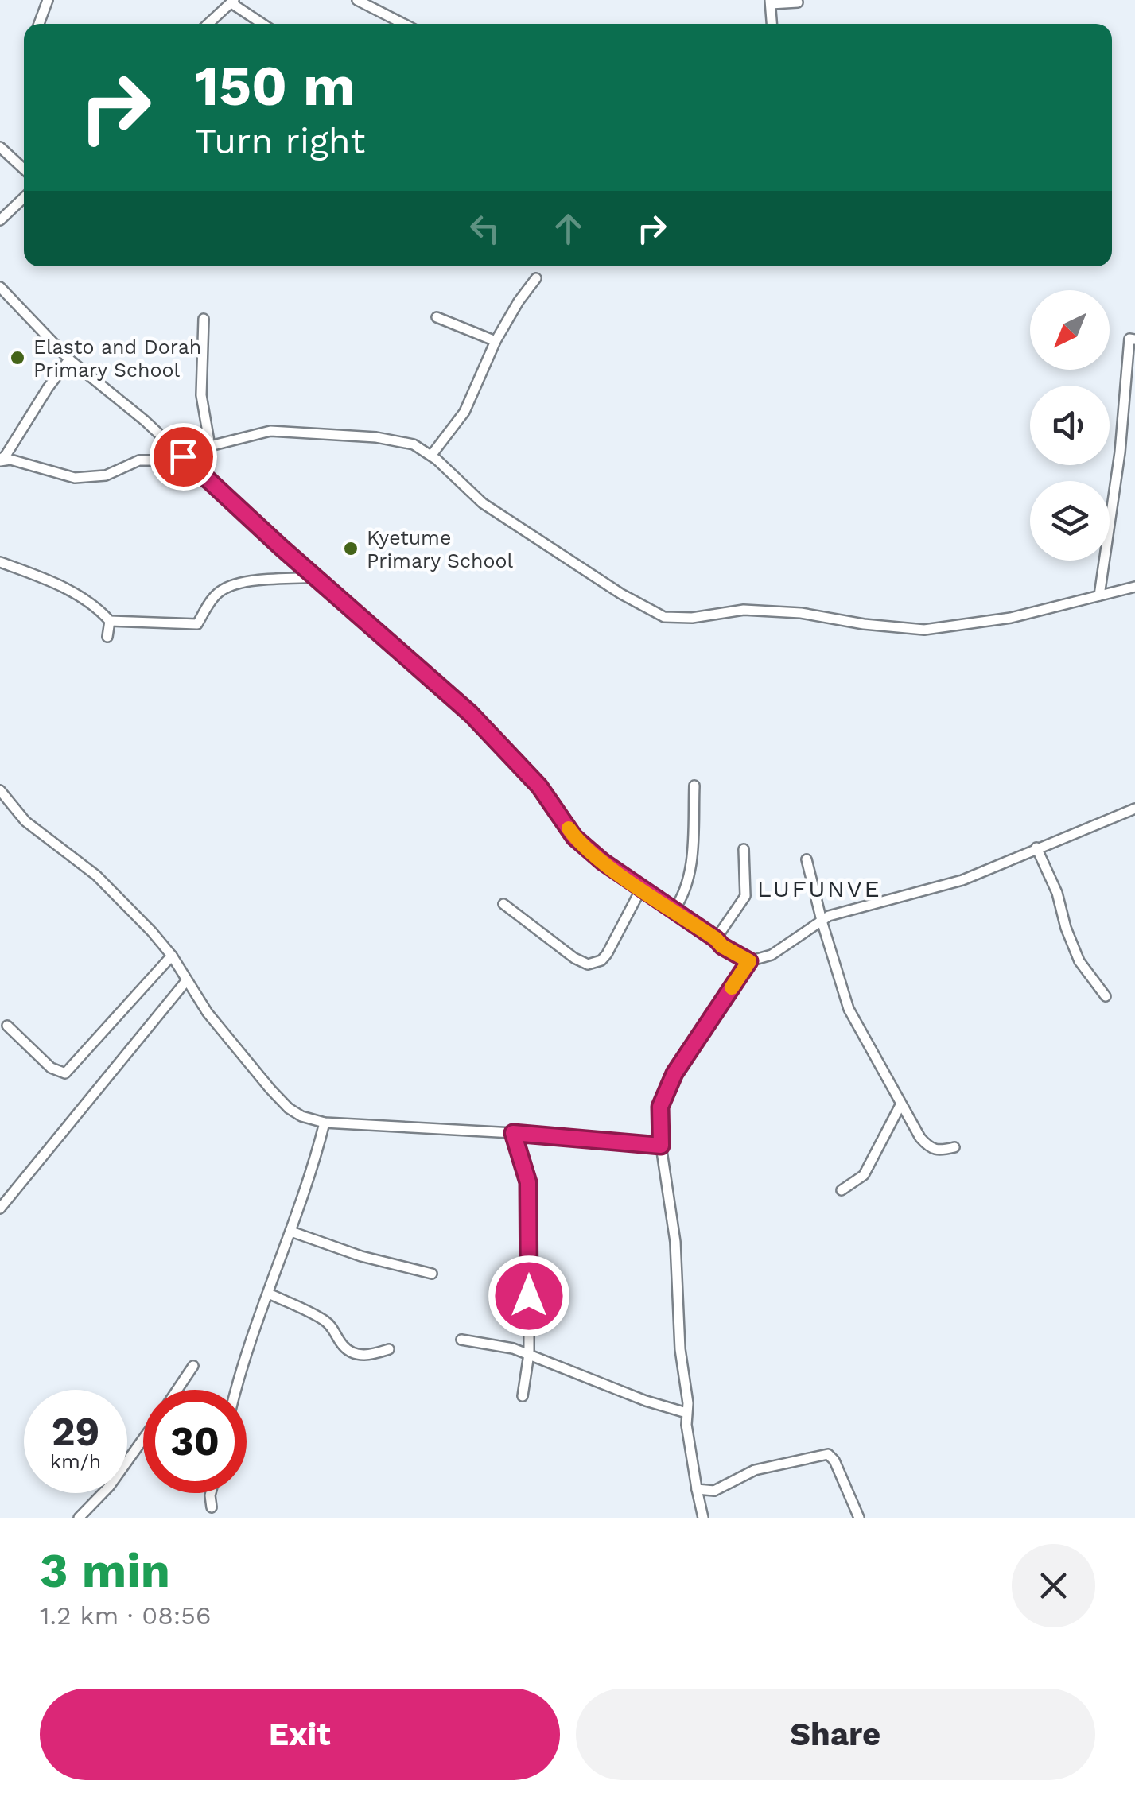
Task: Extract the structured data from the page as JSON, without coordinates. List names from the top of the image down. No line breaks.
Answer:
{"districts":["LUFUNVE"],"places":["Elasto and Dorah Primary School","Kyetume Primary School"],"north":"bottom left","page":{"turn":["150 m","Turn right"],"speed":"29 km/h","limit":"30","heading":["3 min","1.2 km · 08:56"],"buttons":["Exit","Share"]}}
